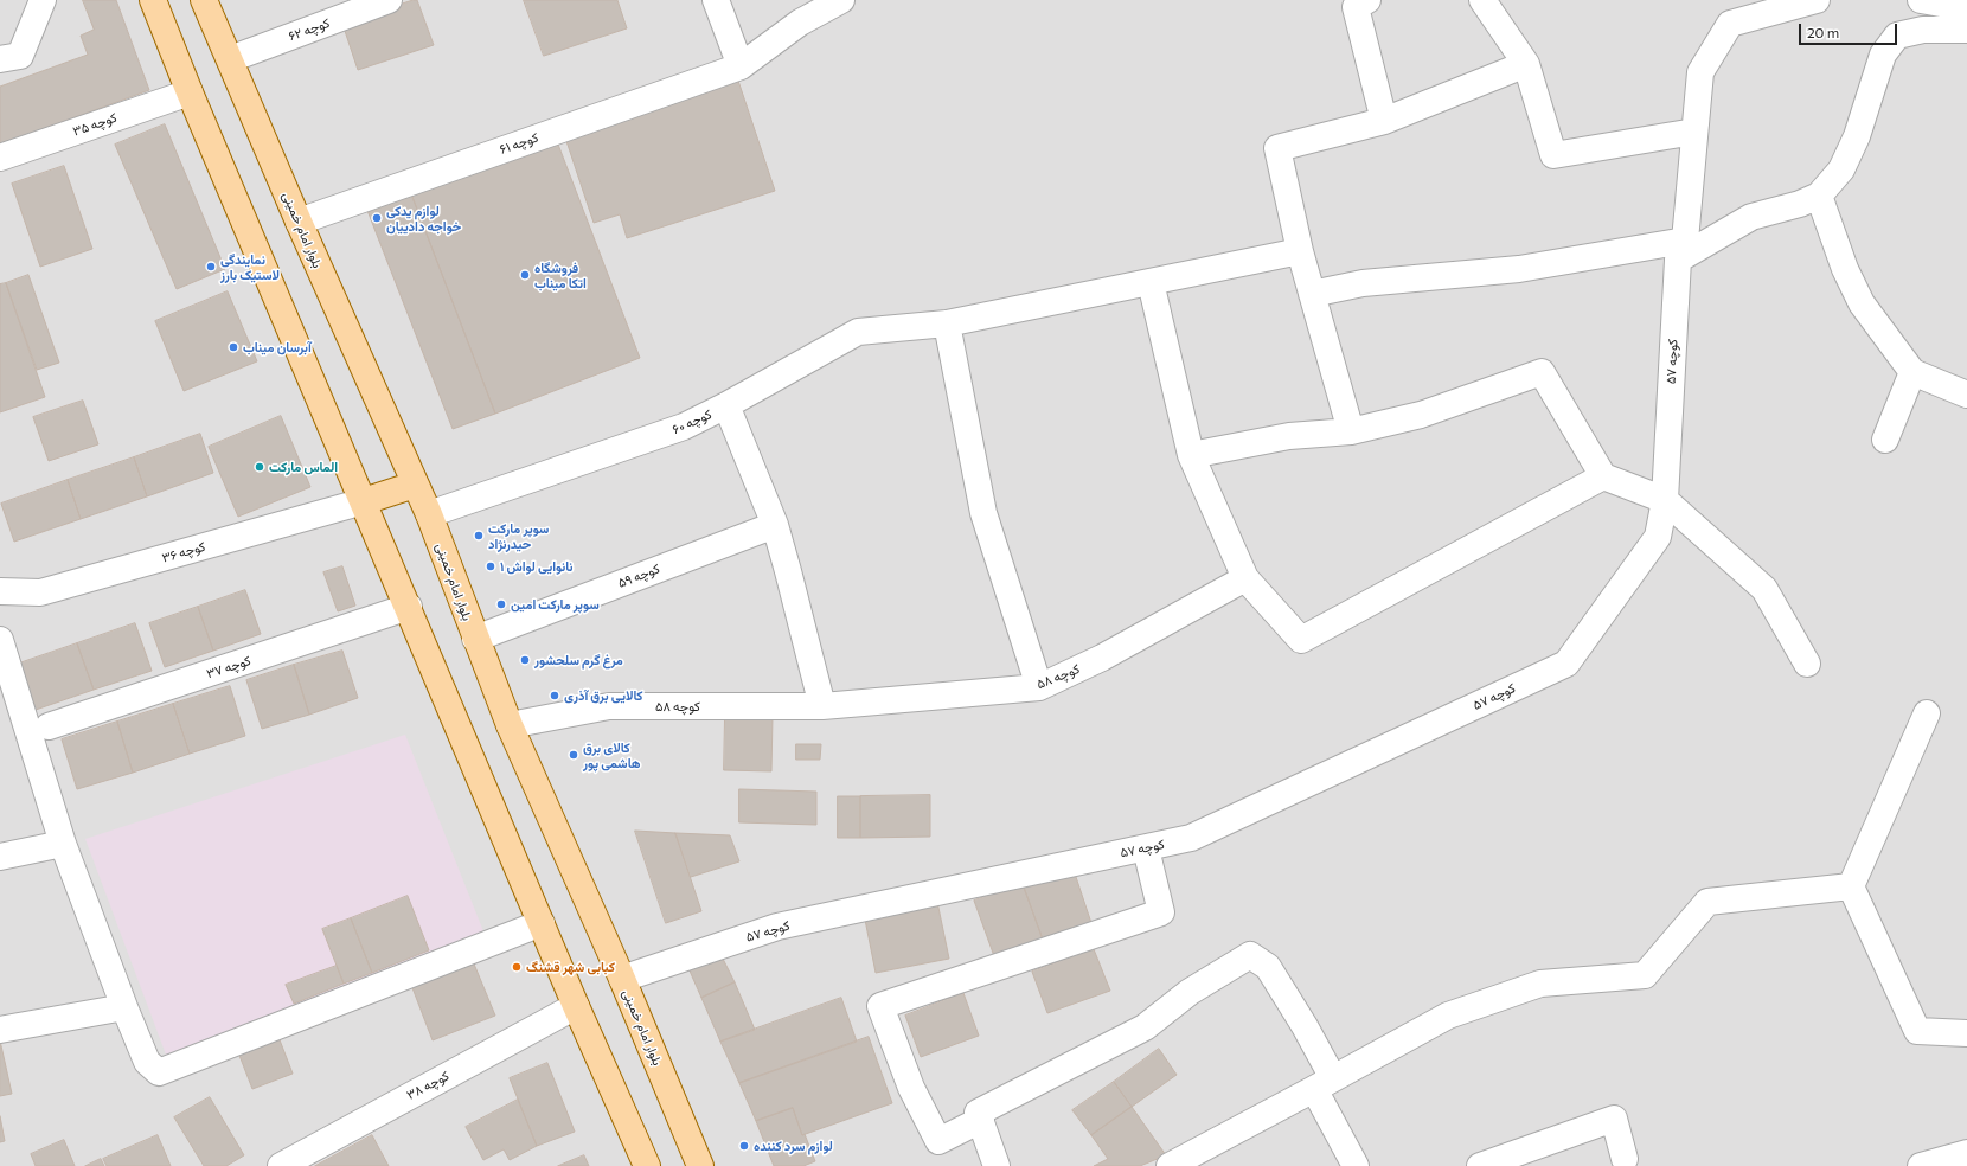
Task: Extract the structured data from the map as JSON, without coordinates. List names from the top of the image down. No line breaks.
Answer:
{"streets":{"main road":["بلوار امام خمینی"],"street":["کوچه ۶۲","کوچه ۳۵","کوچه ۶۱","کوچه ۵۷","کوچه ۶۰","کوچه ۳۶","کوچه ۵۹","کوچه ۳۷","کوچه ۵۸","کوچه ۳۸"]},"crossings":[["کوچه ۶۲","بلوار امام خمینی"],["کوچه ۶۱","بلوار امام خمینی"],["بلوار امام خمینی","کوچه ۵۷"],["بلوار امام خمینی","کوچه ۶۰"],["بلوار امام خمینی","کوچه ۵۹"],["بلوار امام خمینی","کوچه ۵۸"]],"places":["لوازم یدکی خواجه دادییان","نمایندگی لاستیک بارز","فروشگاه اتکا میناب","آبرسان میناب","الماس مارکت","سوپر مارکت حیدرنژاد","نانوایی لواش ۱","سوپر مارکت امین","مرغ گرم سلحشور","کالایی برق آذری","کالای برق هاشمی پور","کبابی شهر قشنگ","لوازم سرد کننده"],"scale_bar":"20 m"}
